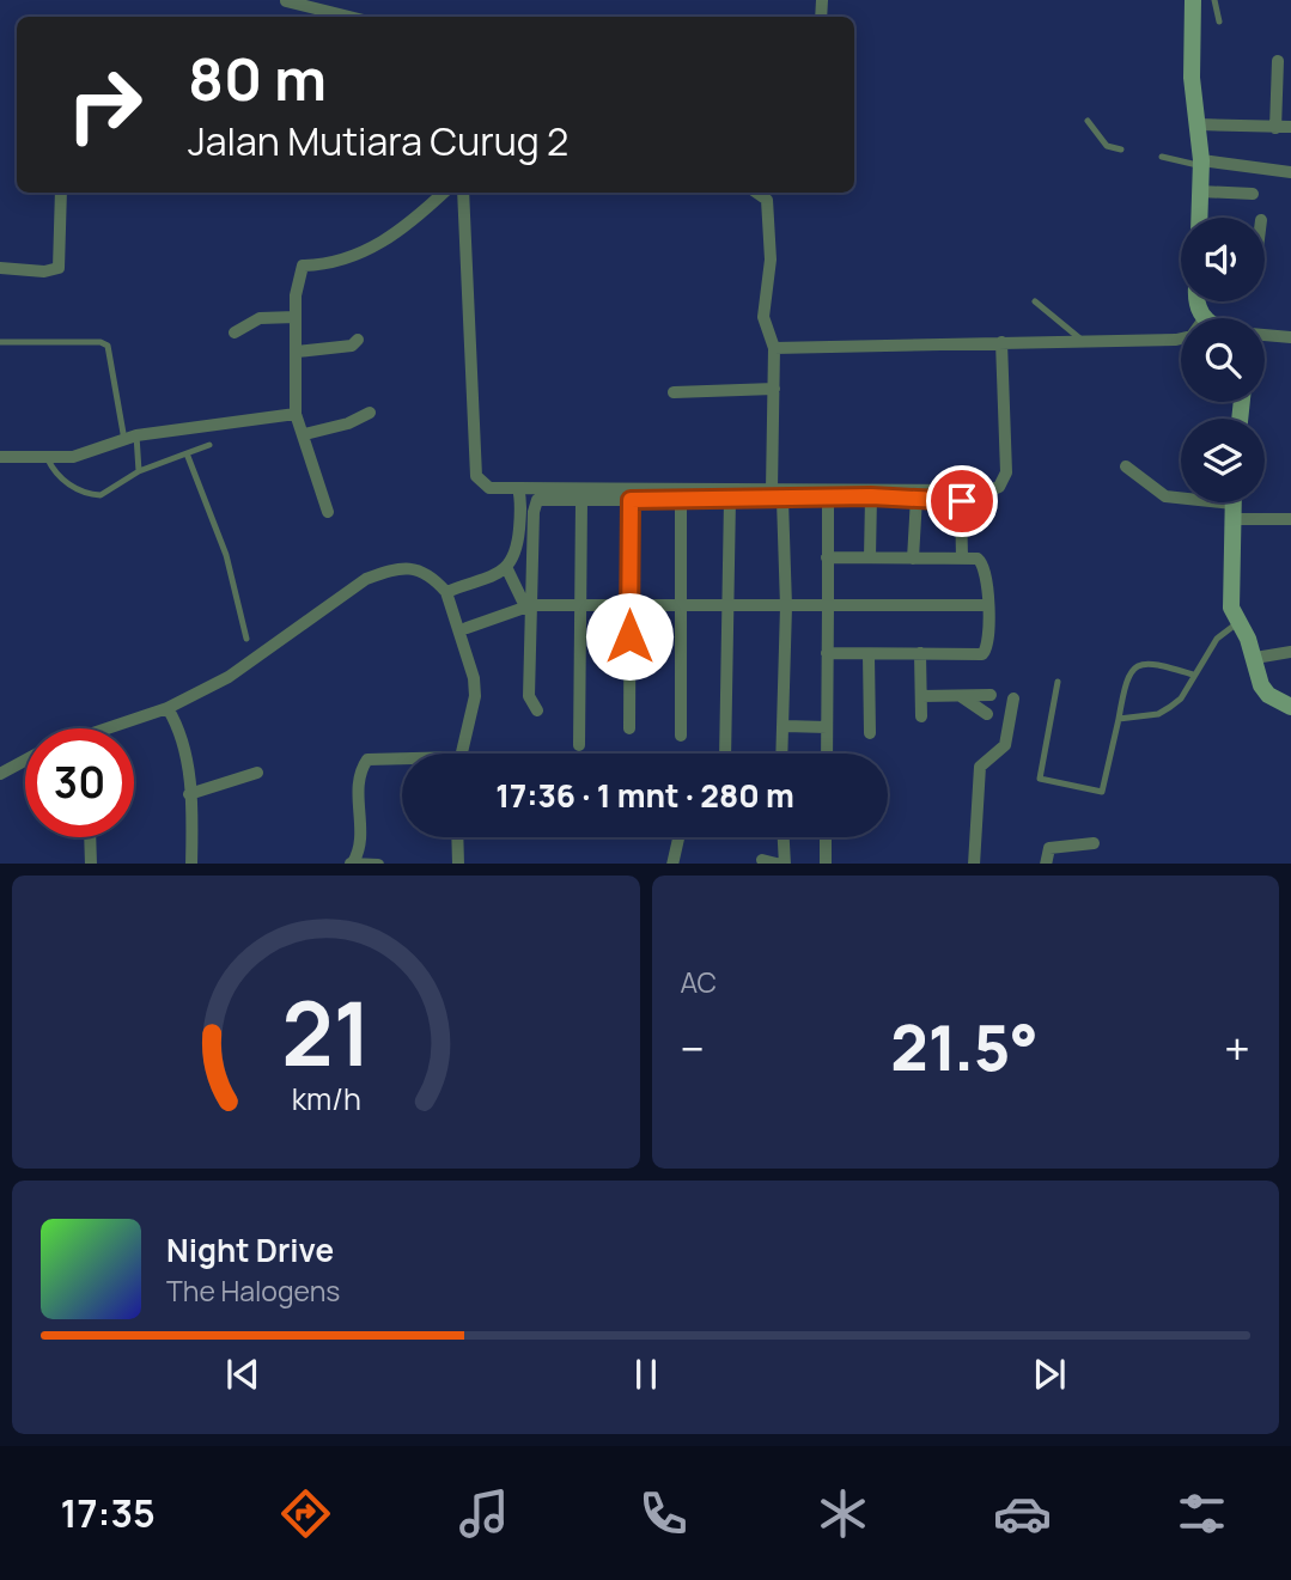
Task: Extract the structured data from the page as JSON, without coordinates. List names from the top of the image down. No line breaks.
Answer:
{"page":{"turn":["80 m","Jalan Mutiara Curug 2"],"limit":"30","trip":"17:36 · 1 mnt · 280 m","tile":"AC","heat":["−","21.5°","+"],"song":["Night Drive","The Halogens"],"tabs":"17:35","gauge":["21","km/h"]}}
